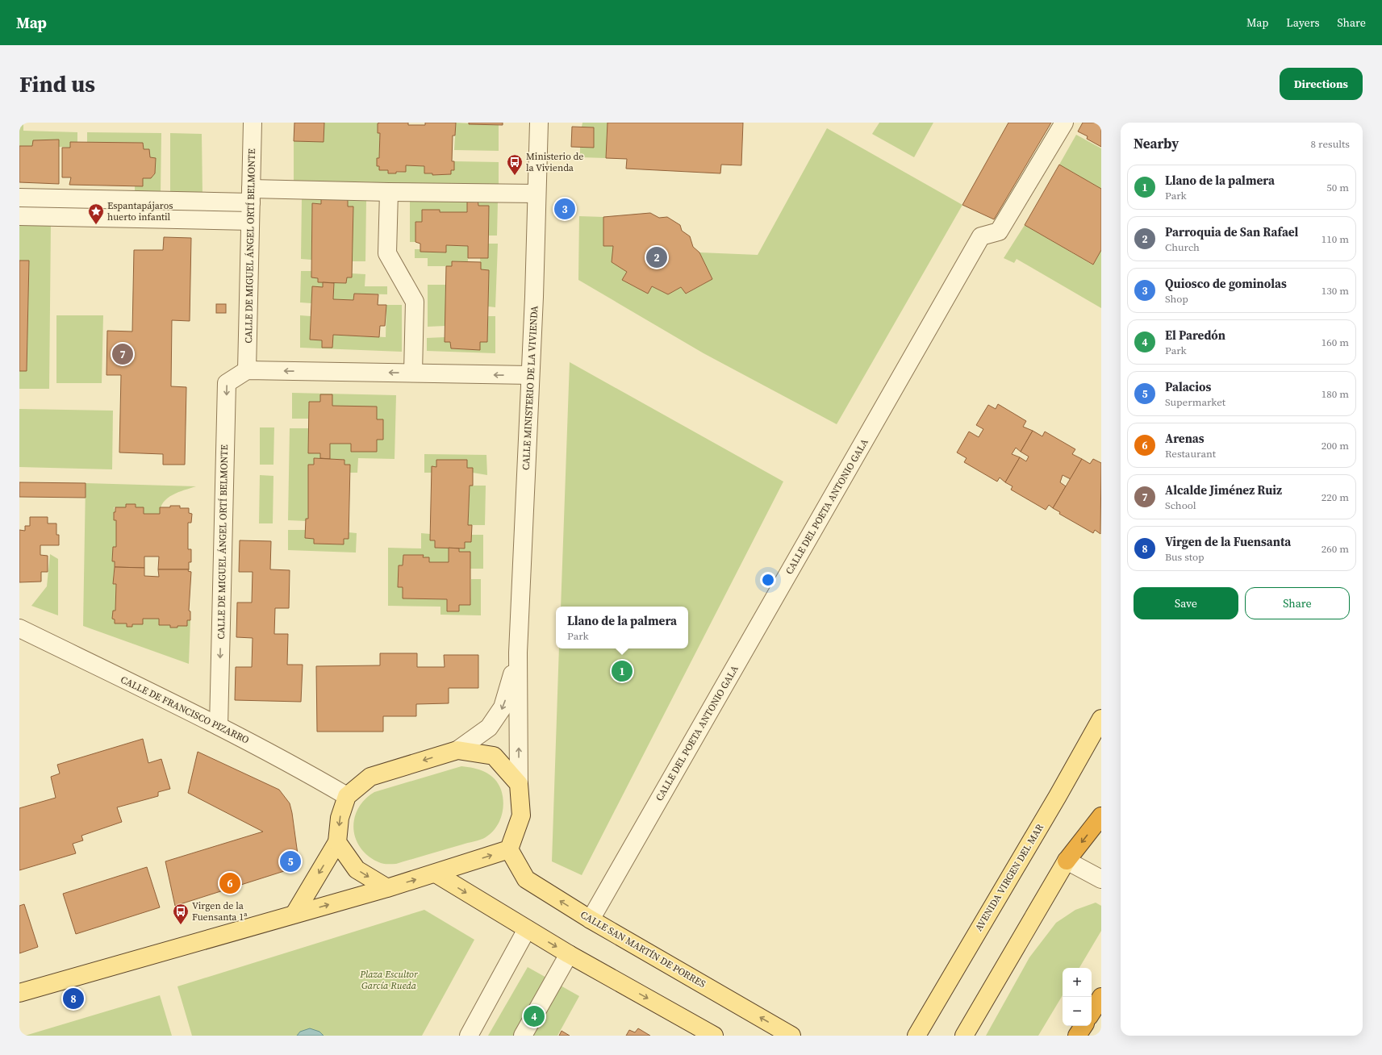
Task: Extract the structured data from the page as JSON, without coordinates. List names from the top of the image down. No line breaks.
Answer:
{"streets":{"main road":["AVENIDA VIRGEN DEL MAR","CALLE SAN MARTÍN DE PORRES"],"street":["CALLE DE MIGUEL ÁNGEL ORTÍ BELMONTE","CALLE MINISTERIO DE LA VIVIENDA","CALLE DEL POETA ANTONIO GALA","CALLE DE FRANCISCO PIZARRO"]},"crossings":[["CALLE DE MIGUEL ÁNGEL ORTÍ BELMONTE","CALLE DE FRANCISCO PIZARRO"],["CALLE DEL POETA ANTONIO GALA","CALLE SAN MARTÍN DE PORRES"]],"one_way":["CALLE DE MIGUEL ÁNGEL ORTÍ BELMONTE"],"parks":["Plaza Escultor García Rueda"],"places":{"bus stop":["Ministerio de la Vivienda","Virgen de la Fuensanta 1ª"],"place":["Espantapájaros huerto infantil"]},"page":{"header":"Map","nav":["Map","Layers","Share"],"buttons":["Directions",["Save","Share"]],"title":"Find us","heading":["Nearby","8 results"],"list":[{"mark":"1","name":"Llano de la palmera","note":"Park","value":"50 m"},{"mark":"2","name":"Parroquia de San Rafael","note":"Church","value":"110 m"},{"mark":"3","name":"Quiosco de gominolas","note":"Shop","value":"130 m"},{"mark":"4","name":"El Paredón","note":"Park","value":"160 m"},{"mark":"5","name":"Palacios","note":"Supermarket","value":"180 m"},{"mark":"6","name":"Arenas","note":"Restaurant","value":"200 m"},{"mark":"7","name":"Alcalde Jiménez Ruiz","note":"School","value":"220 m"},{"mark":"8","name":"Virgen de la Fuensanta","note":"Bus stop","value":"260 m"}],"pins":["3","2","7","1","5","6","8","4"],"popup":["Llano de la palmera","Park"],"map_buttons":["+","−"]}}
